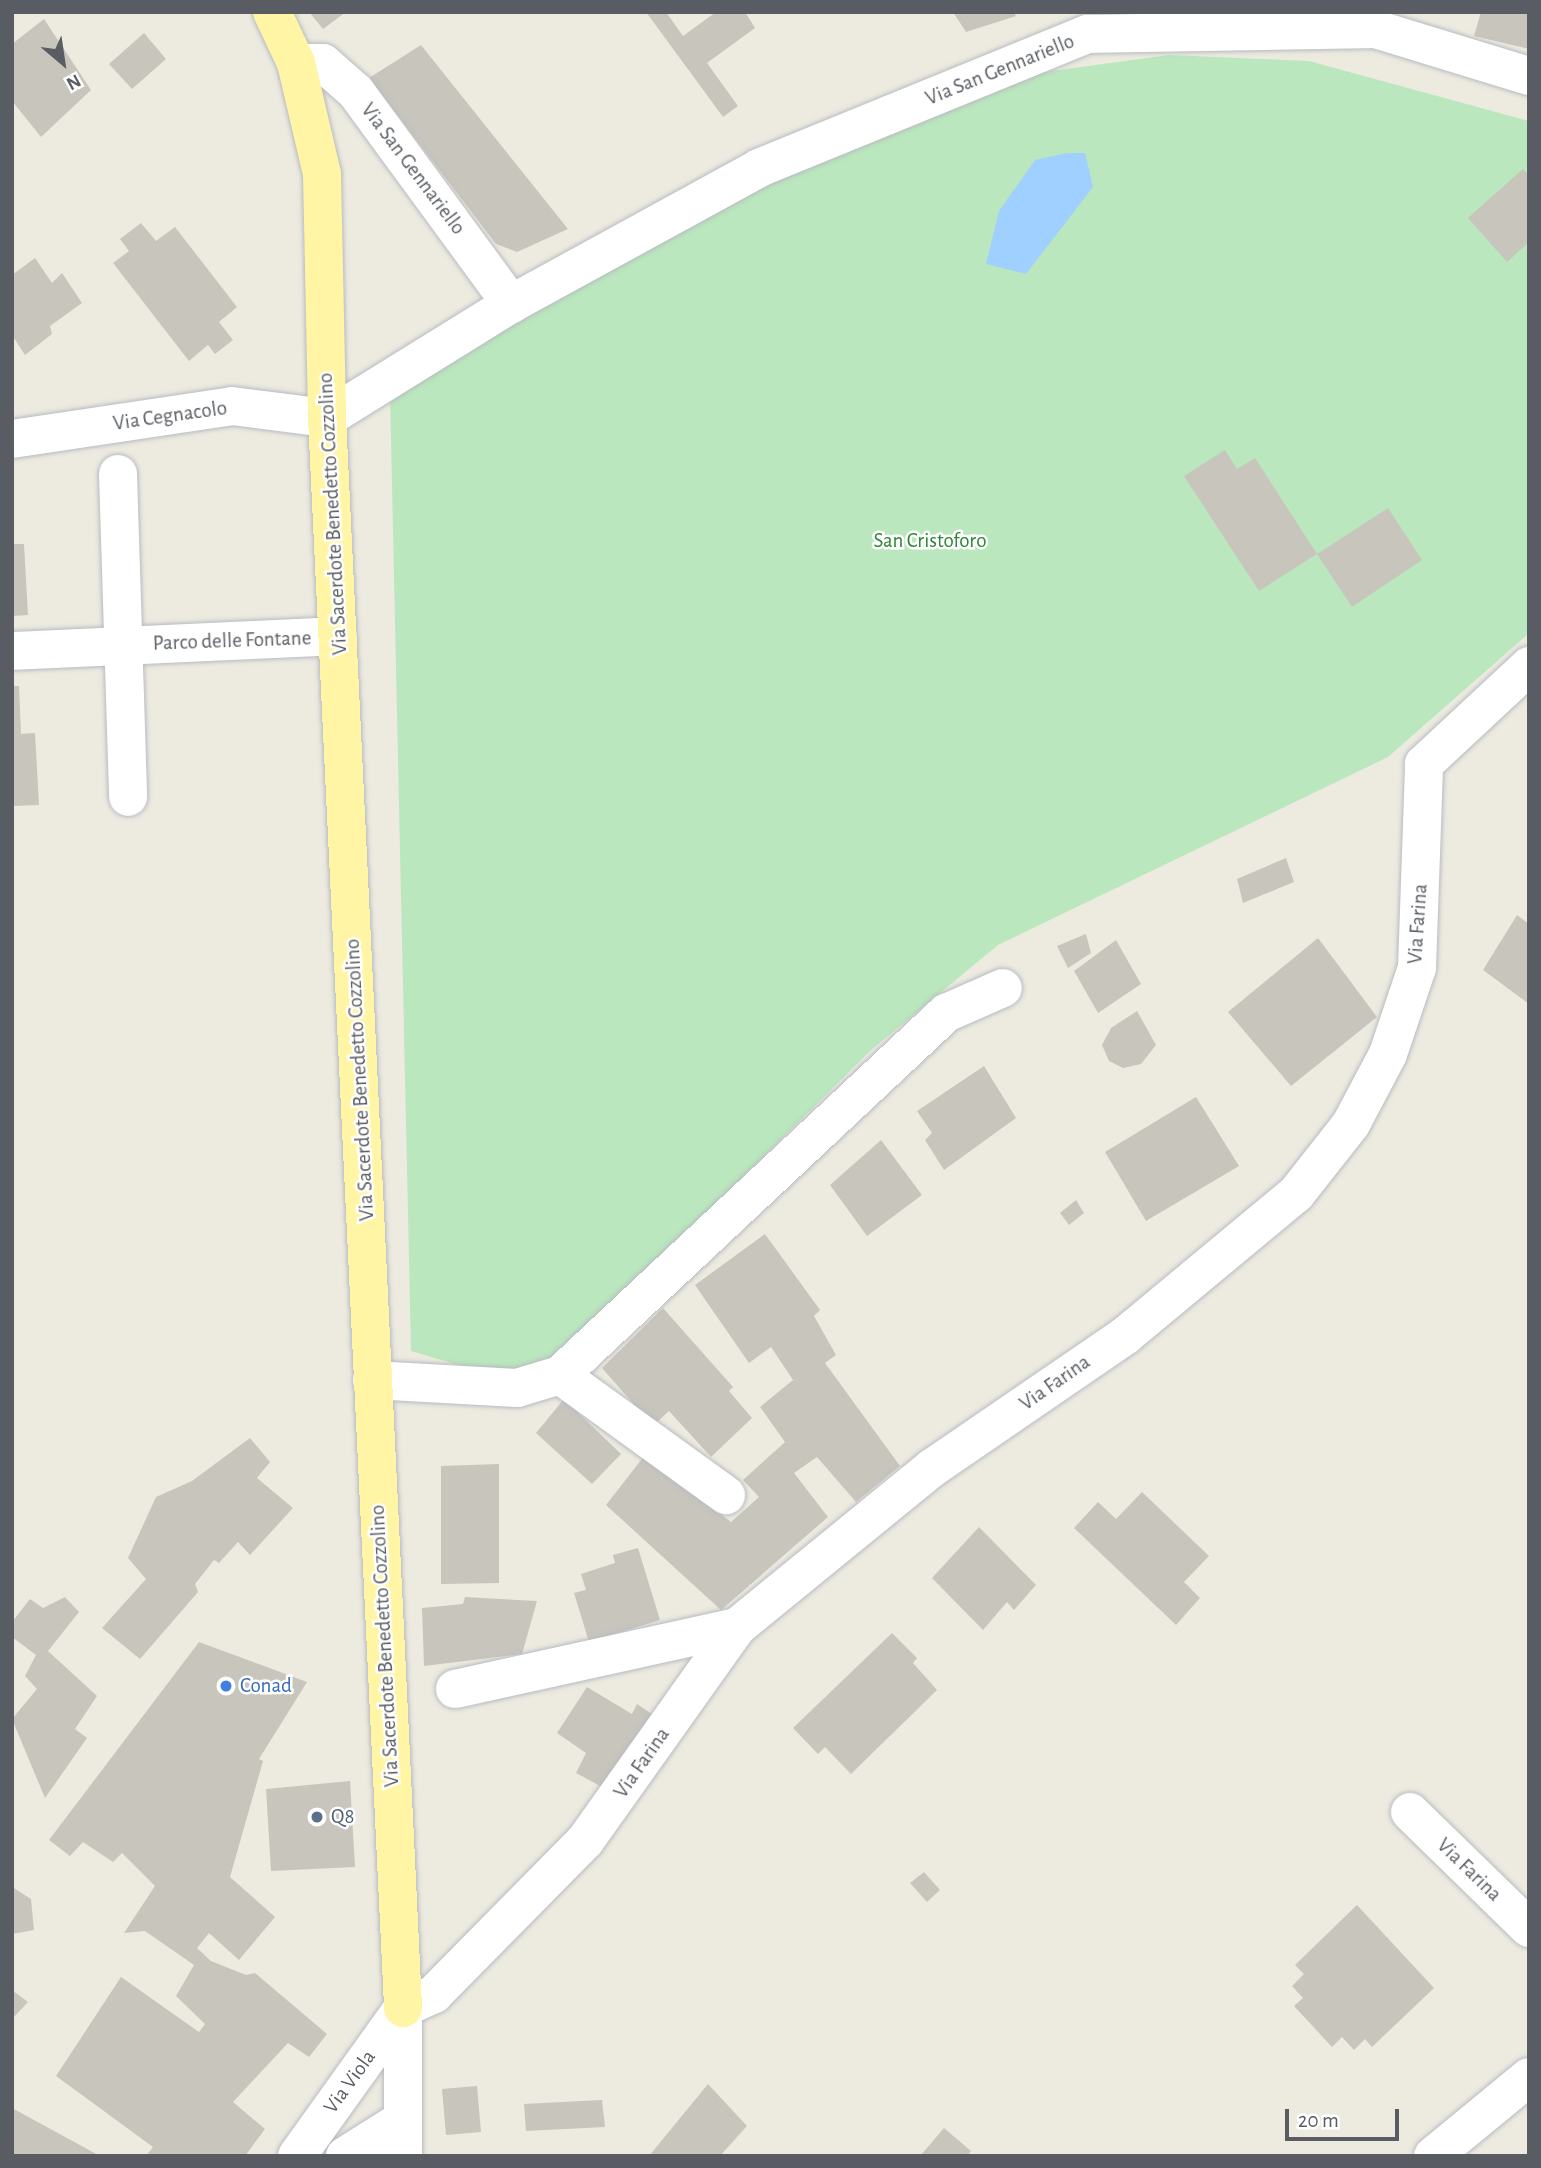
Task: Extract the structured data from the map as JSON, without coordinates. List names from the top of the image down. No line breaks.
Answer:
{"streets":{"main road":["Via Sacerdote Benedetto Cozzolino"],"street":["Via San Gennariello","Via Cegnacolo","Parco delle Fontane","Via Farina","Via Viola"]},"crossings":[["Via San Gennariello","Via Cegnacolo"],["Via San Gennariello","Via Sacerdote Benedetto Cozzolino"],["Via Cegnacolo","Via Sacerdote Benedetto Cozzolino"],["Via Sacerdote Benedetto Cozzolino","Parco delle Fontane"],["Via Sacerdote Benedetto Cozzolino","Via Farina"],["Via Sacerdote Benedetto Cozzolino","Via Viola"],["Via Farina","Via Viola"]],"parks":["San Cristoforo"],"places":["Conad","Q8"],"scale_bar":"20 m","north":"bottom right"}
